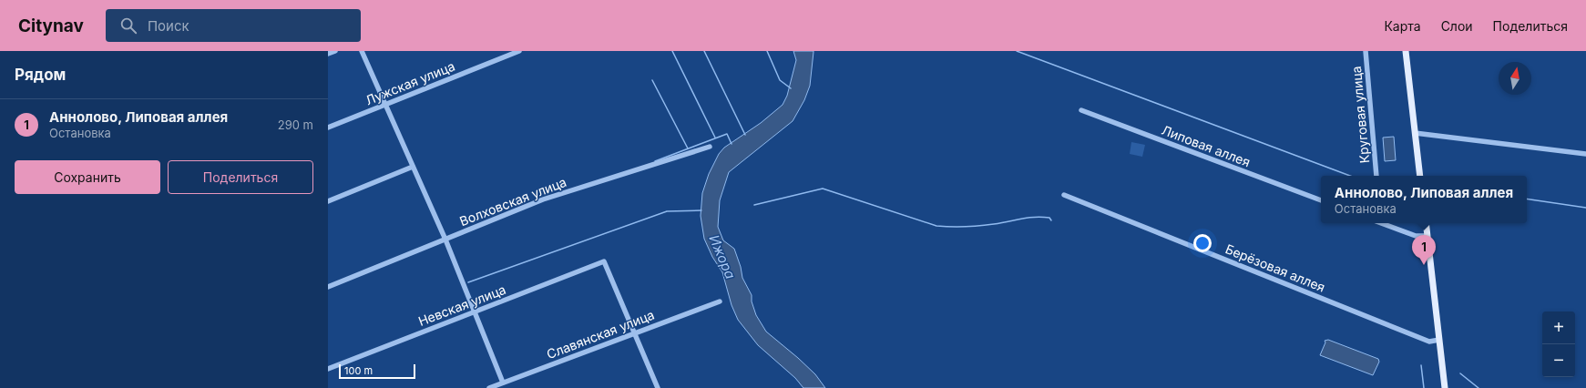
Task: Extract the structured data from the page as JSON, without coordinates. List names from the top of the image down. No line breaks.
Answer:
{"streets":{"street":["Лужская улица","Круговая улица","Липовая аллея","Волховская улица","Берёзовая аллея","Невская улица","Славянская улица"]},"crossings":[["Невская улица","Славянская улица"]],"water":["Ижора"],"scale_bar":"100 m","north":"top","page":{"header":"Citynav","search":"Поиск","nav":["Карта","Слои","Поделиться"],"heading":"Рядом","list":[{"mark":"1","name":"Аннолово, Липовая аллея","note":"Остановка","value":"290 m"}],"buttons":["Сохранить","Поделиться"],"popup":["Аннолово, Липовая аллея","Остановка"],"pins":"1","map_buttons":["+","−"],"scale":"100 m"}}
